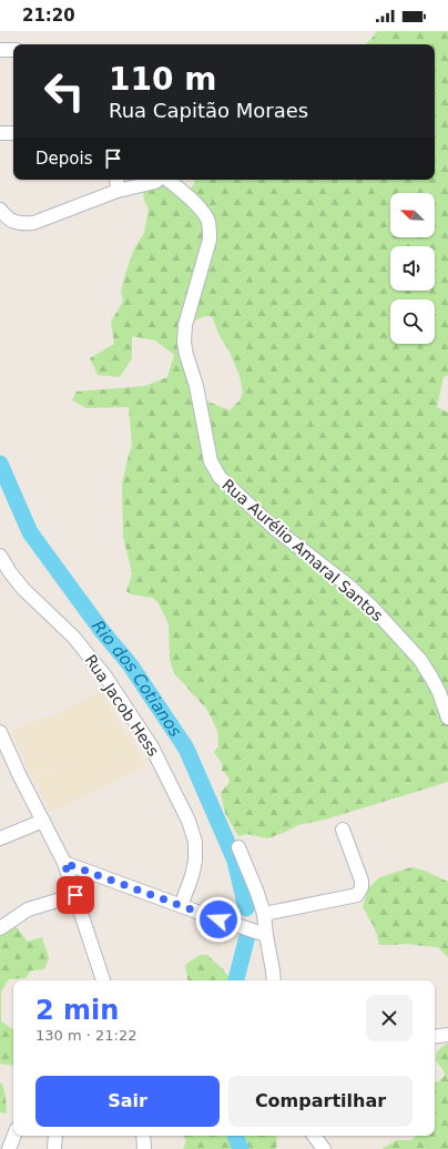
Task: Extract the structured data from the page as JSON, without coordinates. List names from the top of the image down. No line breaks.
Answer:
{"streets":{"street":["Rua Aurélio Amaral Santos","Rua Jacob Hess"]},"water":["Rio dos Cotianos"],"north":"top left","page":{"status":"21:20","turn":["110 m","Rua Capitão Moraes"],"then":"Depois","heading":["2 min","130 m · 21:22"],"buttons":["Sair","Compartilhar"]}}
